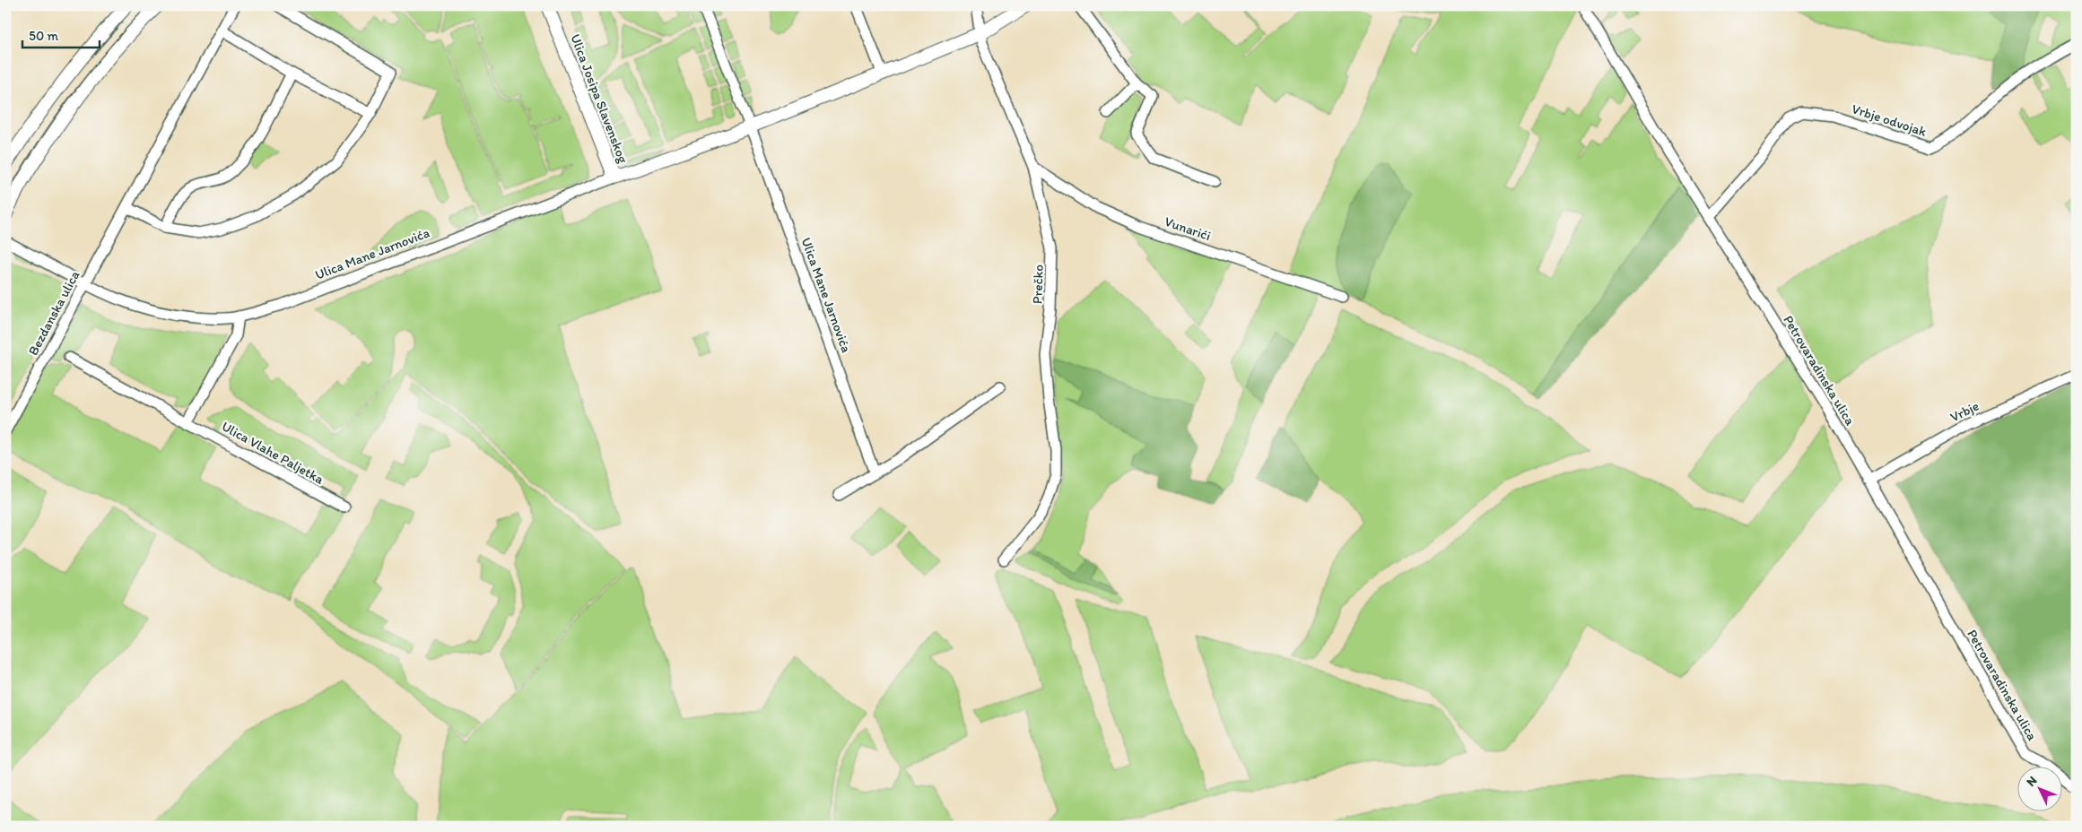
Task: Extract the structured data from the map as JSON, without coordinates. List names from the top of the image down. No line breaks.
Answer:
{"streets":{"street":["Ulica Josipa Slavenskog","Vrbje odvojak","Vunarići","Ulica Mane Jarnovića","Prečko","Bezdanska ulica","Petrovaradinska ulica","Vrbje","Ulica Vlahe Paljetka"]},"crossings":[["Ulica Josipa Slavenskog","Ulica Mane Jarnovića"],["Vrbje odvojak","Petrovaradinska ulica"],["Vunarići","Prečko"],["Ulica Mane Jarnovića","Prečko"],["Ulica Mane Jarnovića","Bezdanska ulica"],["Petrovaradinska ulica","Vrbje"]],"scale_bar":"50 m","north":"top left"}
